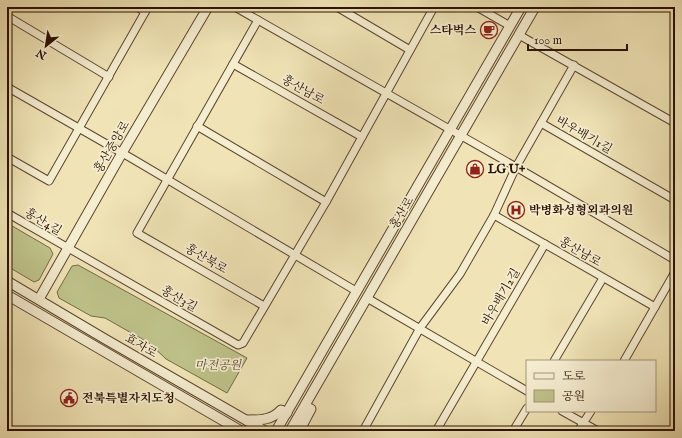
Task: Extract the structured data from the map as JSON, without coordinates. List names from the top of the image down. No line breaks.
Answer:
{"streets":{"street":["홍산남로","바우배기1길","홍산중앙로","홍산로","홍산4길","홍산북로","바우배기2길","홍산3길","효자로"]},"crossings":[["홍산남로","홍산북로"],["홍산남로","바우배기2길"],["홍산중앙로","홍산4길"],["홍산중앙로","홍산3길"],["홍산중앙로","효자로"],["홍산4길","홍산3길"],["홍산북로","홍산3길"]],"parks":["마전공원"],"places":{"cafe":["스타벅스"],"shop":["LG U+"],"hospital":["박병화성형외과의원"],"public building":["전북특별자치도청"]},"legend":["도로","공원"],"scale_bar":"100 m","north":"bottom left"}
